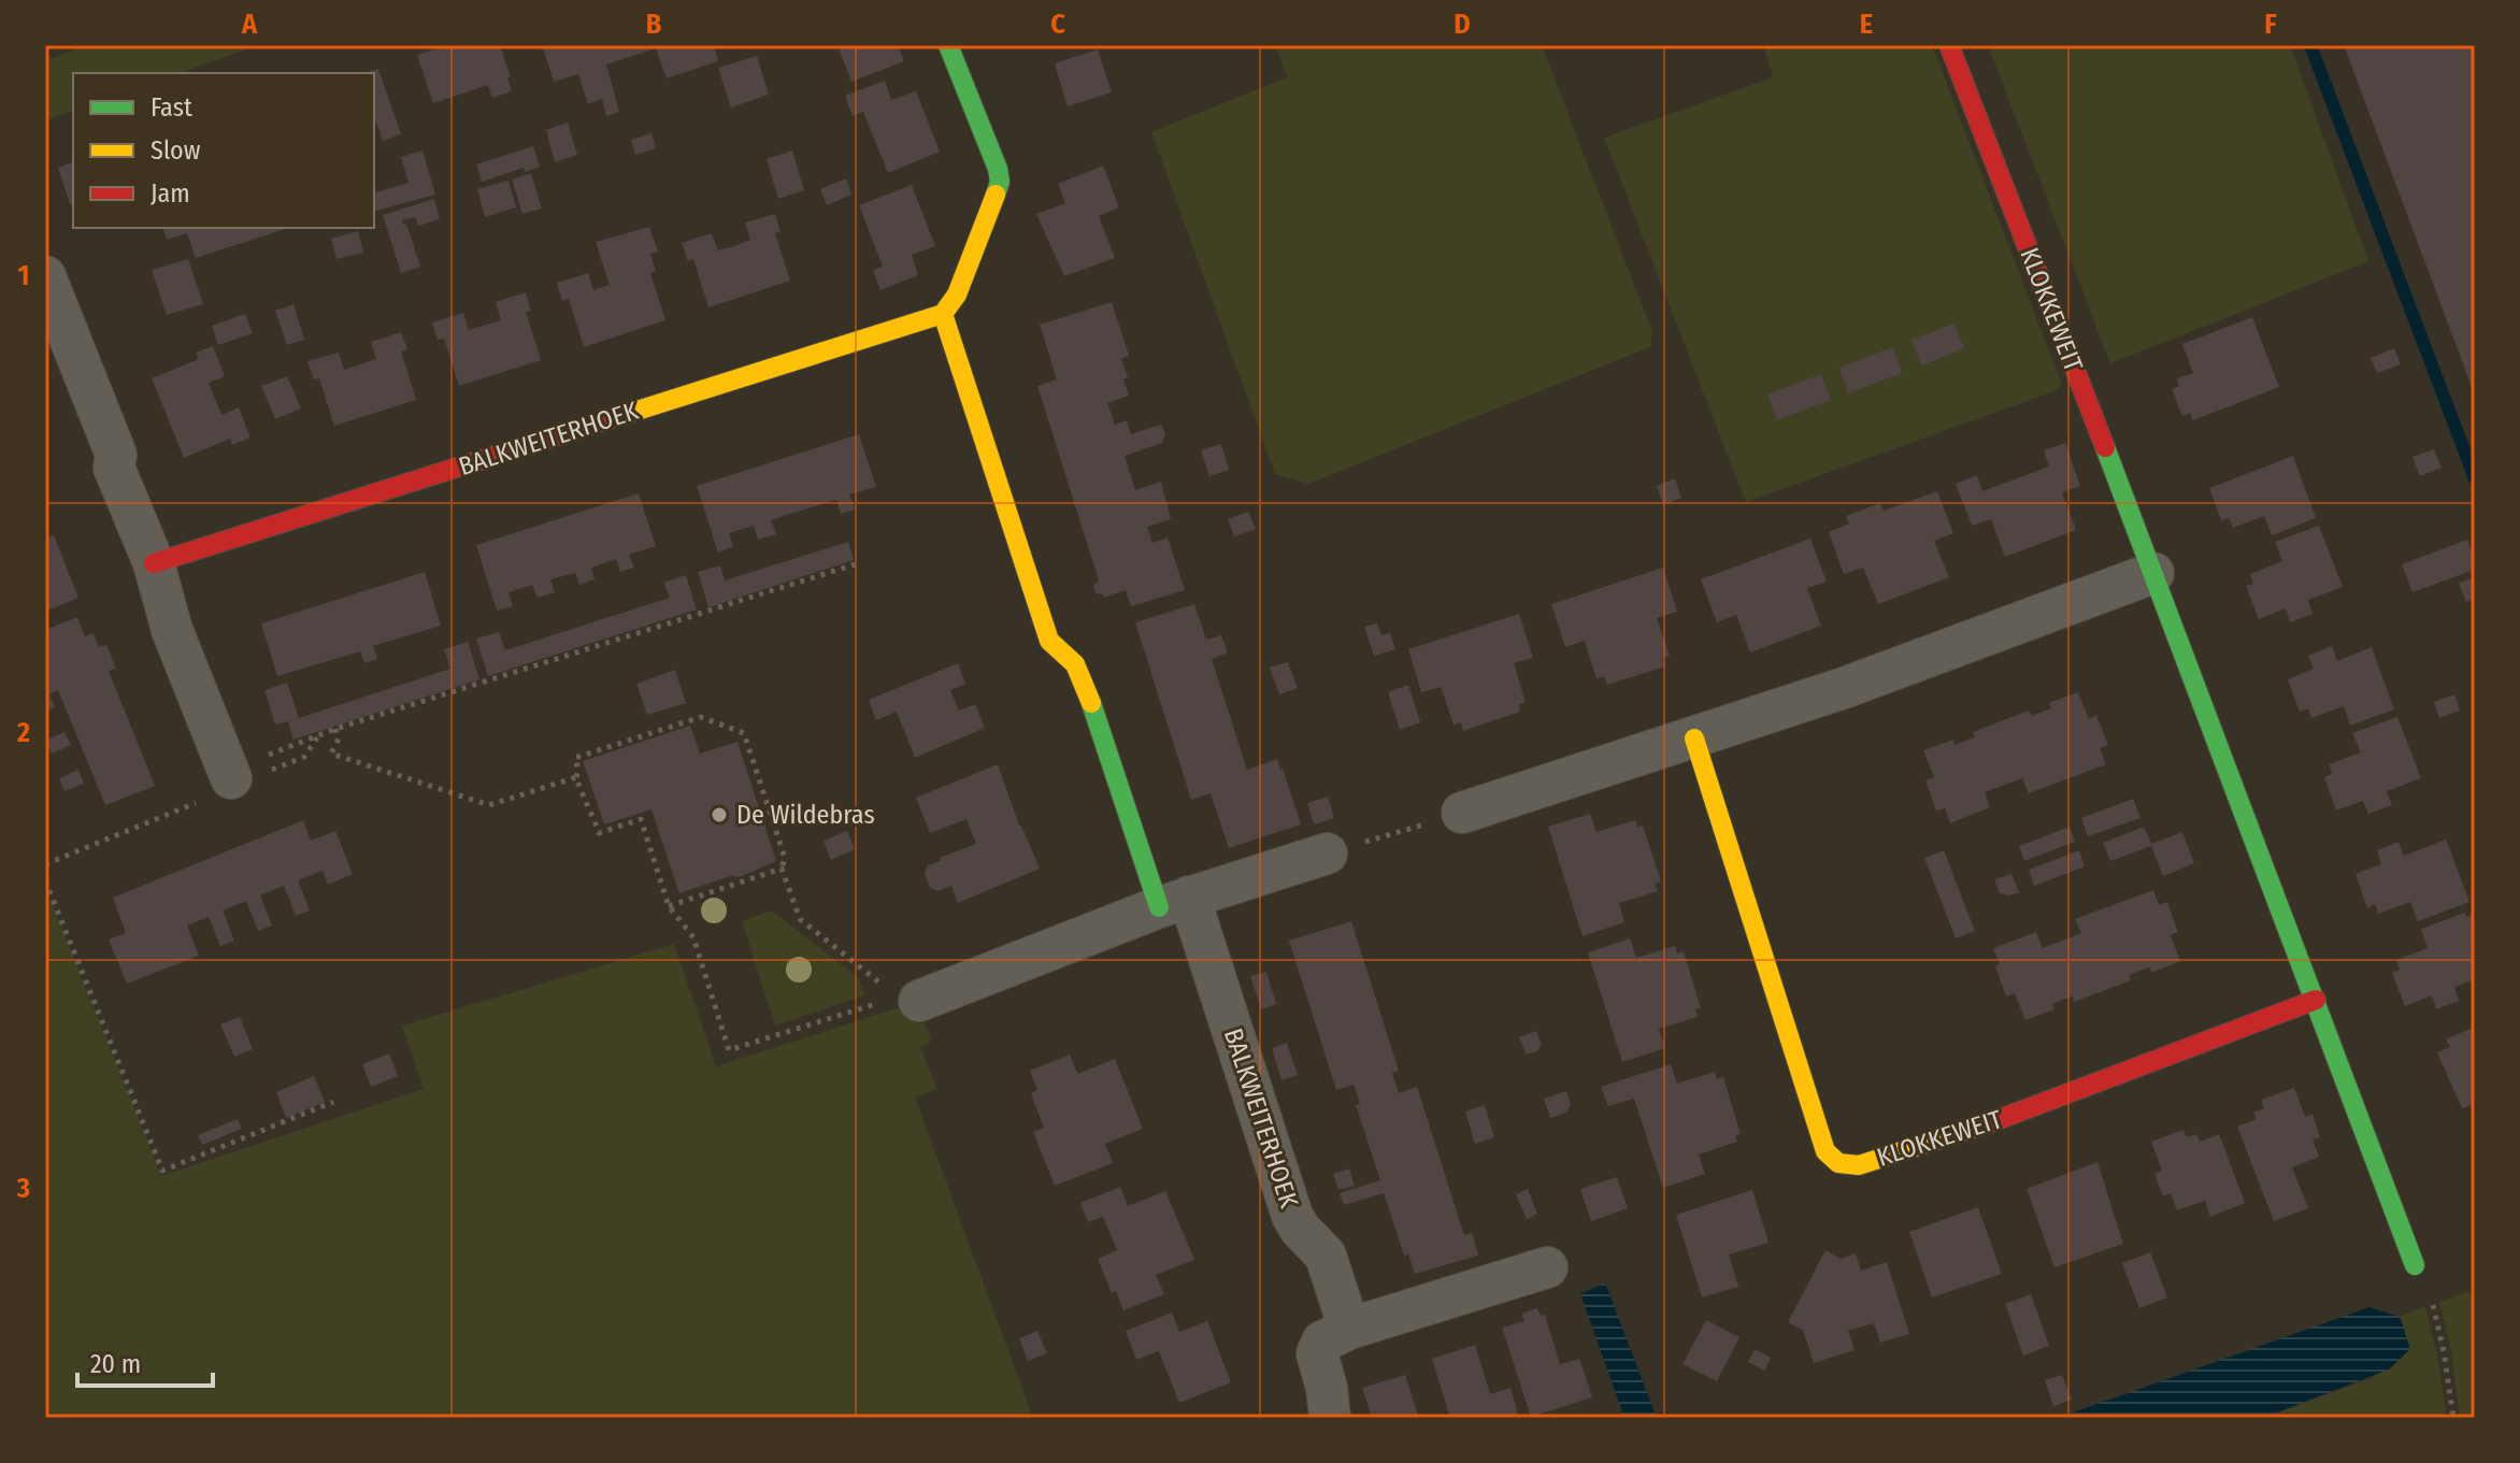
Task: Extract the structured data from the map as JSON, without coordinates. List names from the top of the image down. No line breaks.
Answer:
{"streets":{"street":["KLOKKEWEIT","BALKWEITERHOEK"]},"places":["De Wildebras"],"legend":["Fast","Slow","Jam"],"scale_bar":"20 m","grid":{"columns":["A","B","C","D","E","F"],"rows":["1","2","3"]}}
